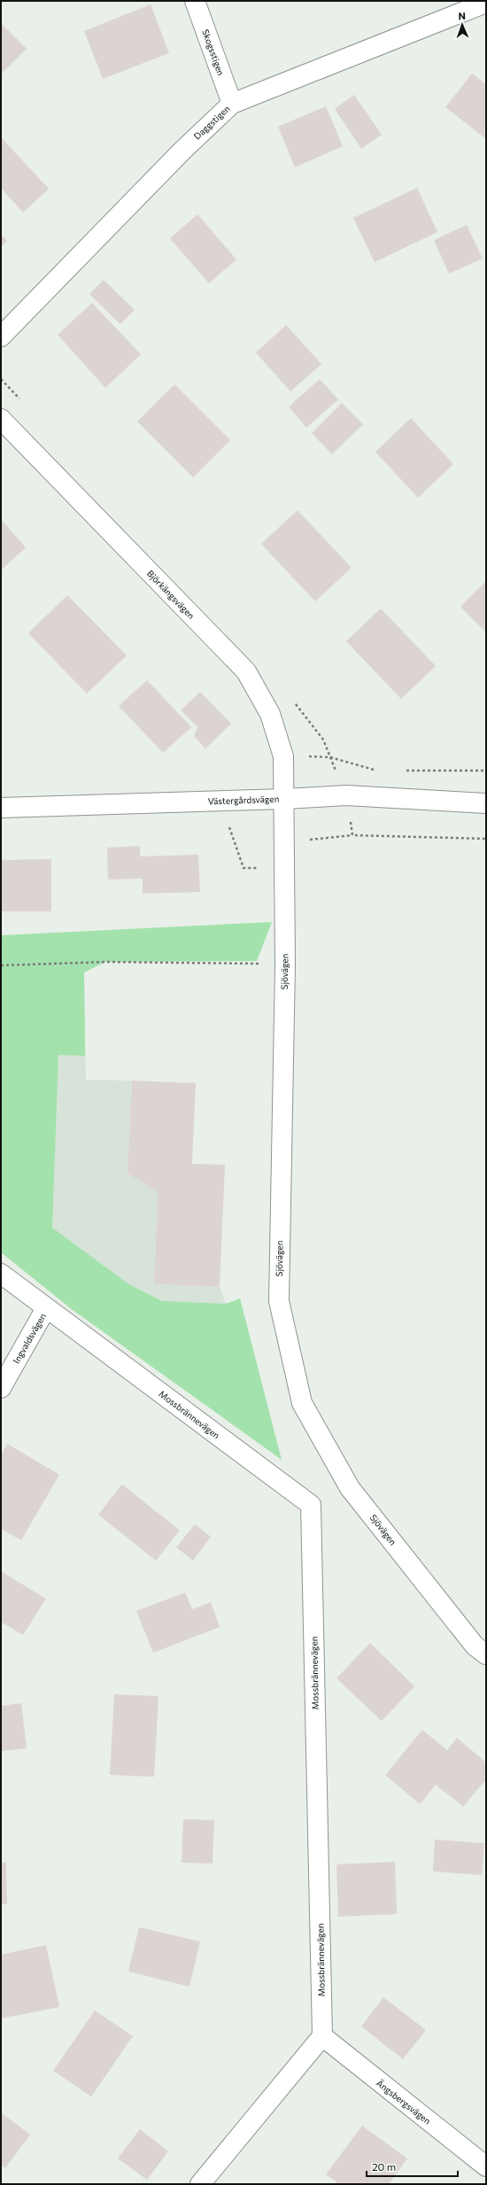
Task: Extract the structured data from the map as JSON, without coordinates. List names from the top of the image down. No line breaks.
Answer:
{"streets":{"street":["Skogsstigen","Daggstigen","Björkängsvägen","Västergårdsvägen","Sjövägen","Ingvaldsvägen","Mossbrännevägen","Ängsbergsvägen"]},"crossings":[["Skogsstigen","Daggstigen"],["Björkängsvägen","Västergårdsvägen"],["Björkängsvägen","Sjövägen"],["Västergårdsvägen","Sjövägen"],["Ingvaldsvägen","Mossbrännevägen"],["Mossbrännevägen","Ängsbergsvägen"]],"scale_bar":"20 m","north":"top"}
